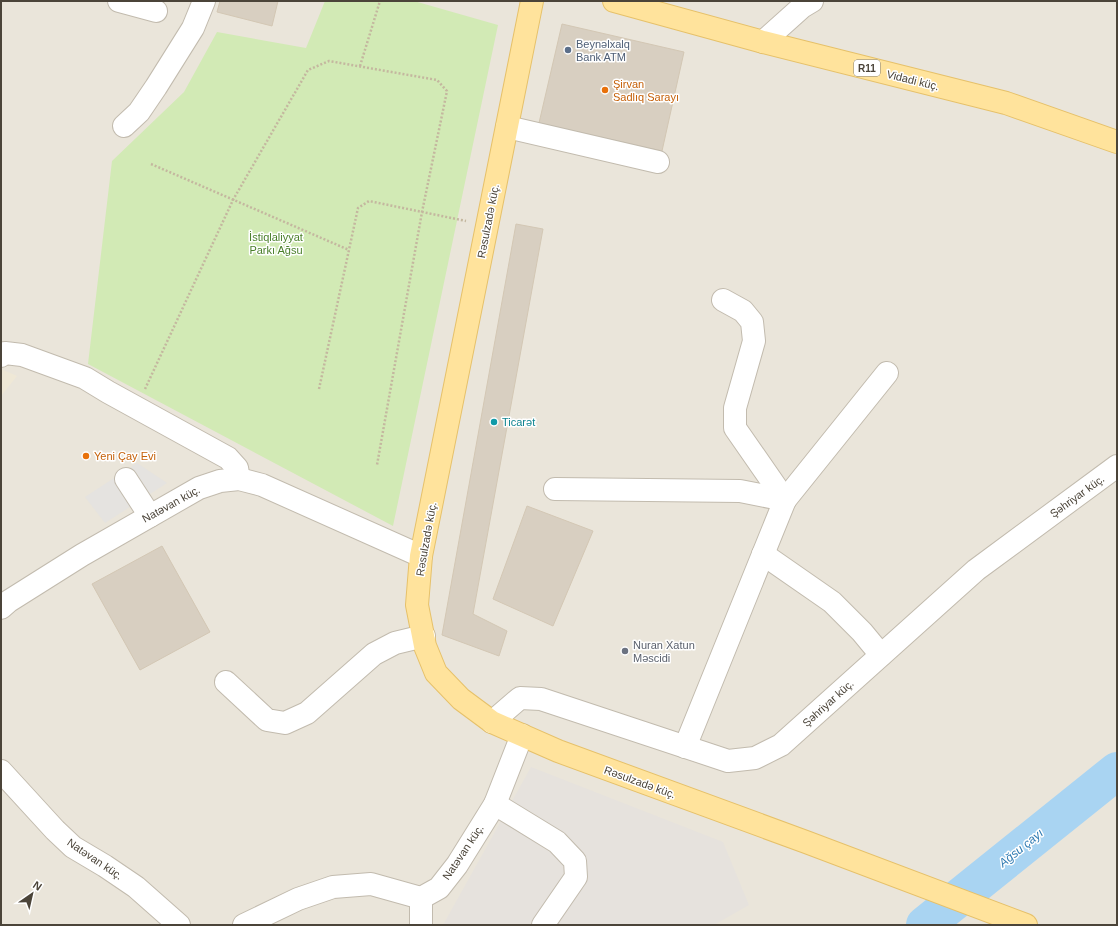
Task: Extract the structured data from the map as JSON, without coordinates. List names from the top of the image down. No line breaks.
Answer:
{"streets":{"main road":["R11","Vidadi küç.","Rəsulzadə küç."],"street":["Şəhriyar küç.","Natəvan küç."]},"crossings":[["Rəsulzadə küç.","Şəhriyar küç."],["Rəsulzadə küç.","Natəvan küç."]],"water":["Ağsu çayı"],"parks":["İstiqlaliyyat Parkı Ağsu"],"places":["Beynəlxalq Bank ATM","Şirvan Sadlıq Sarayı","Ticarət","Yeni Çay Evi","Nuran Xatun Məscidi"],"north":"top right"}
